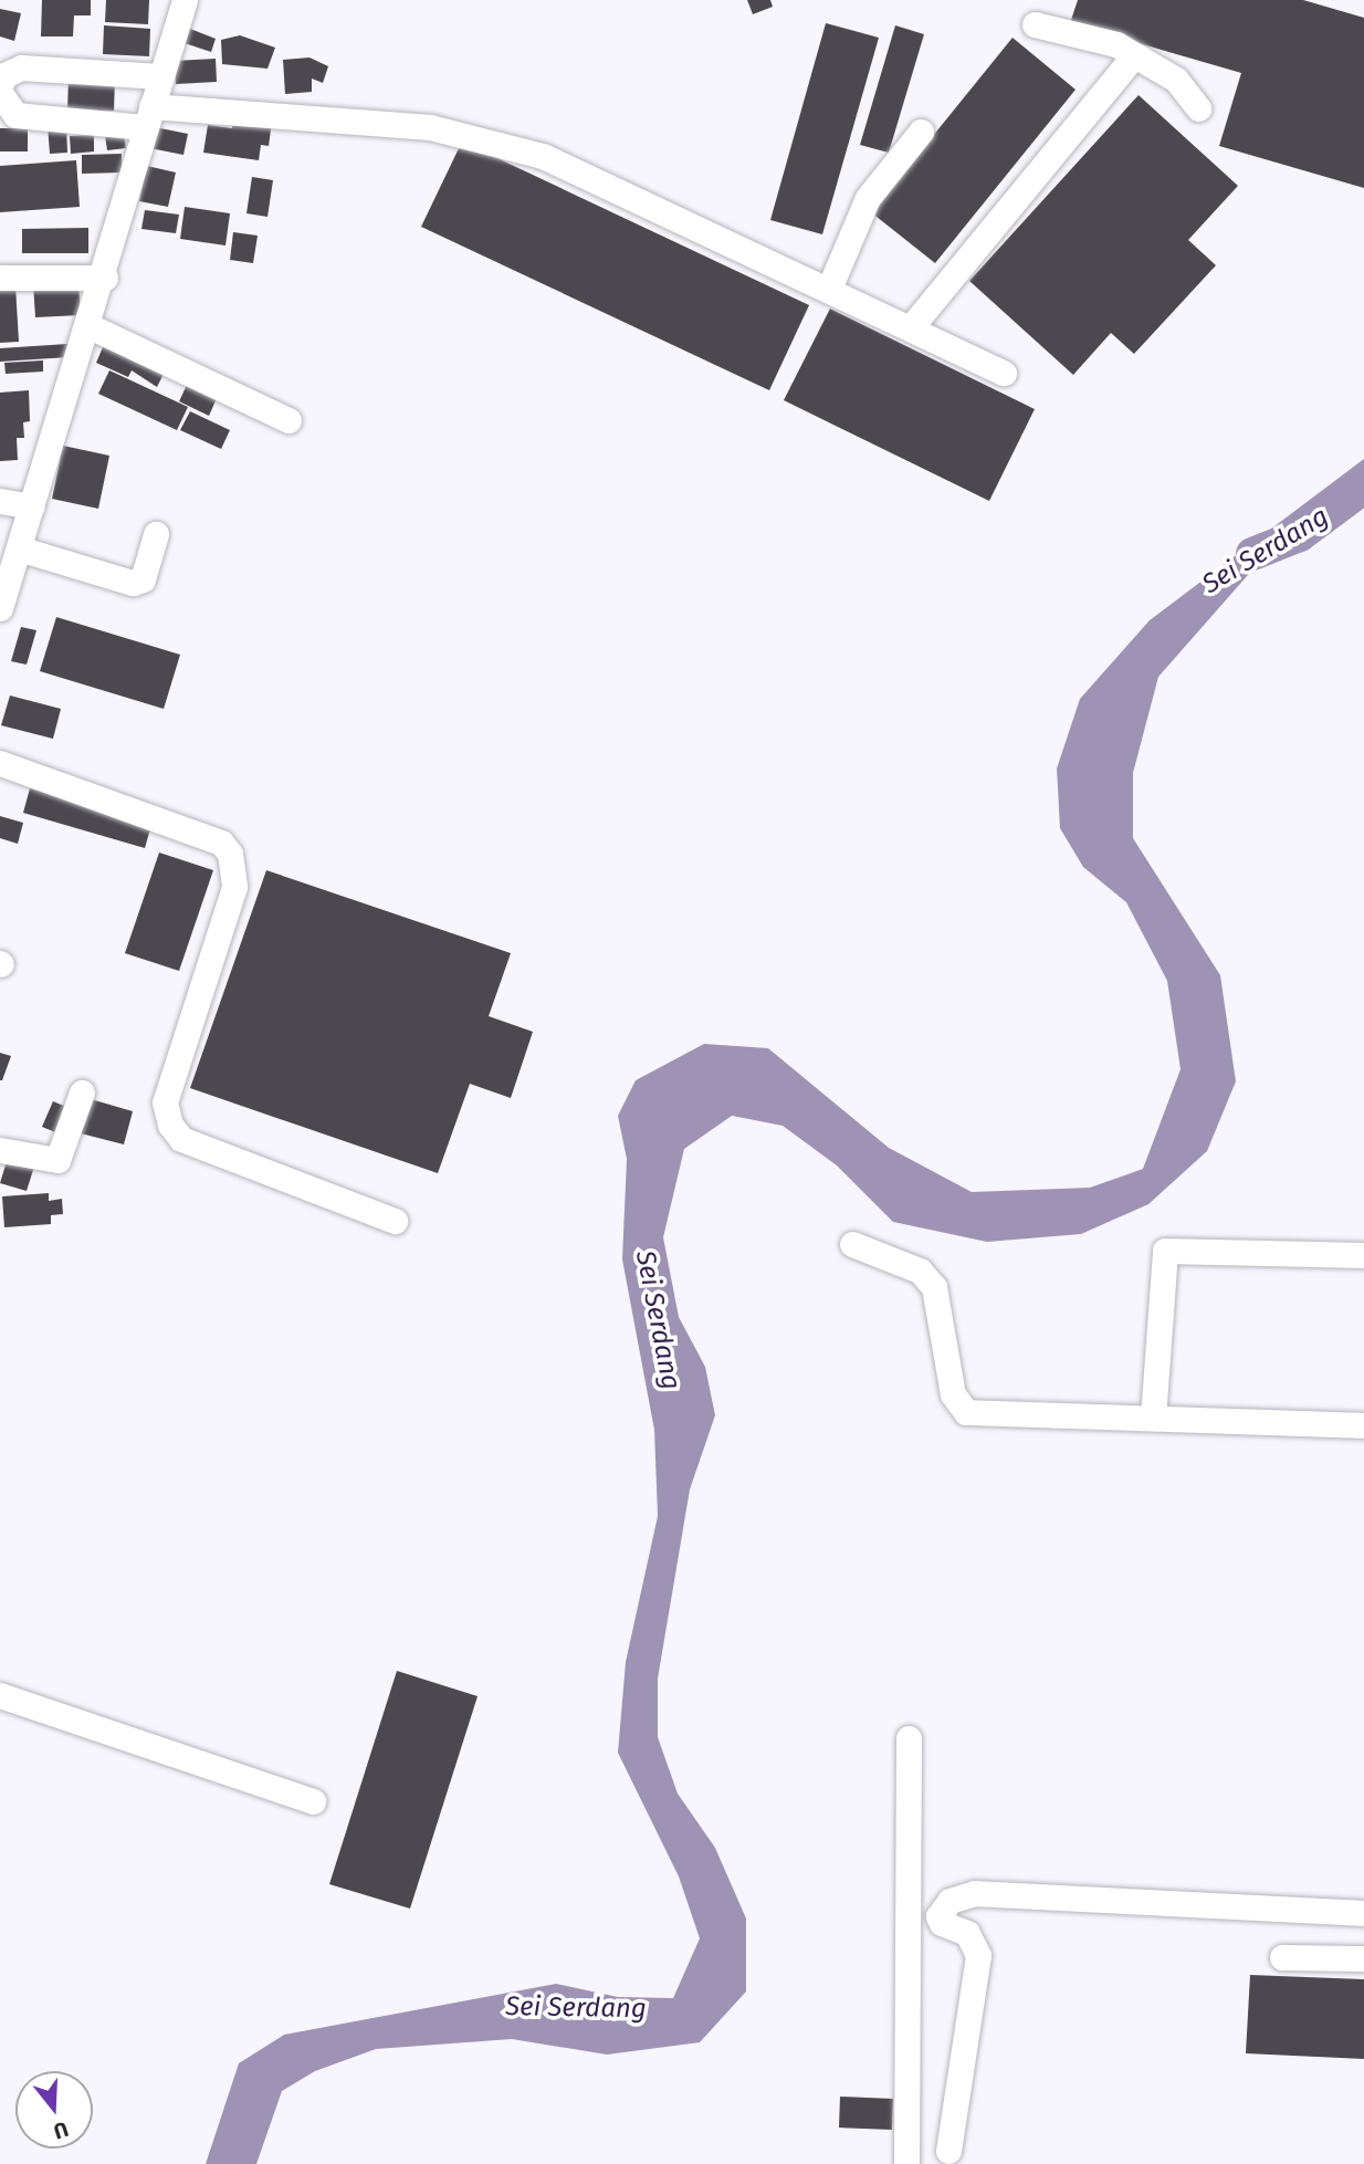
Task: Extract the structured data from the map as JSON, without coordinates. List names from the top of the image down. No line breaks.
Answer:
{"water":["Sei Serdang"],"north":"bottom"}
